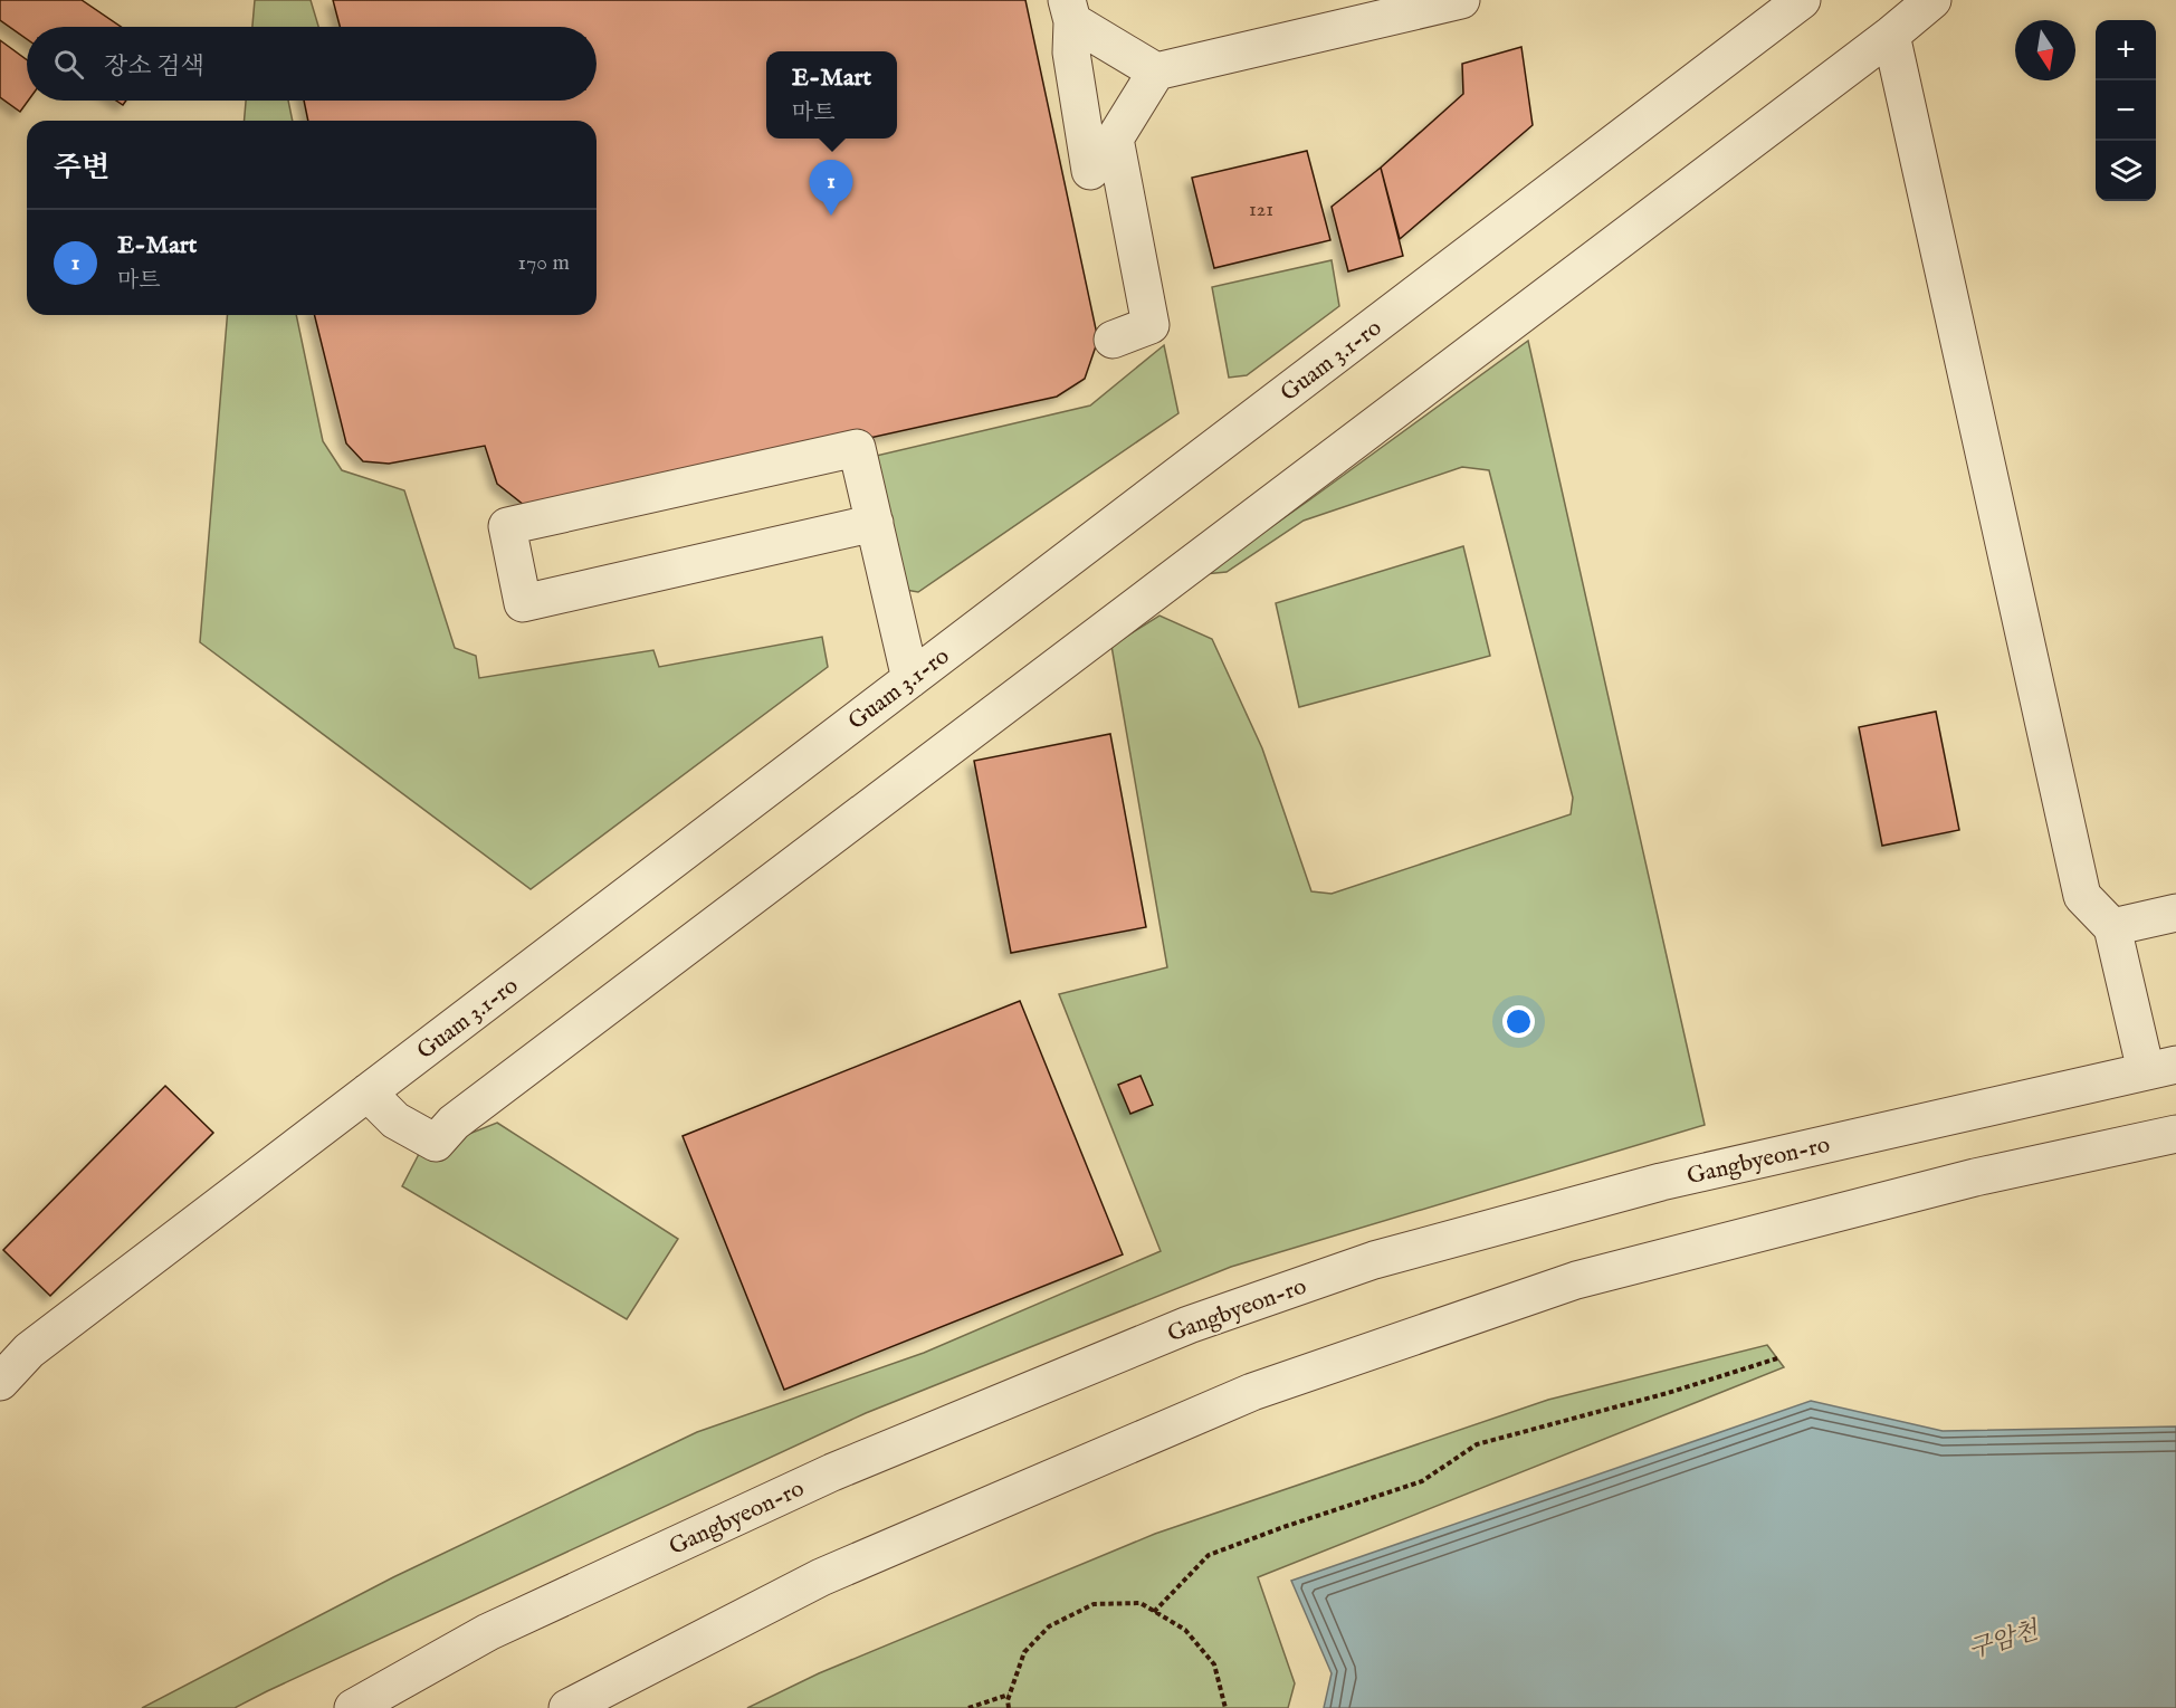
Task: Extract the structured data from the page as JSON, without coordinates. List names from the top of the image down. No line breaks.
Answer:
{"streets":{"street":["Guam 3.1-ro","Gangbyeon-ro"]},"water":["구암천"],"house_numbers":["121"],"north":"bottom","page":{"map_buttons":["+","−"],"search":"장소 검색","popup":["E-Mart","마트"],"heading":"주변","pins":"1","list":[{"mark":"1","name":"E-Mart","note":"마트","value":"170 m"}]}}
